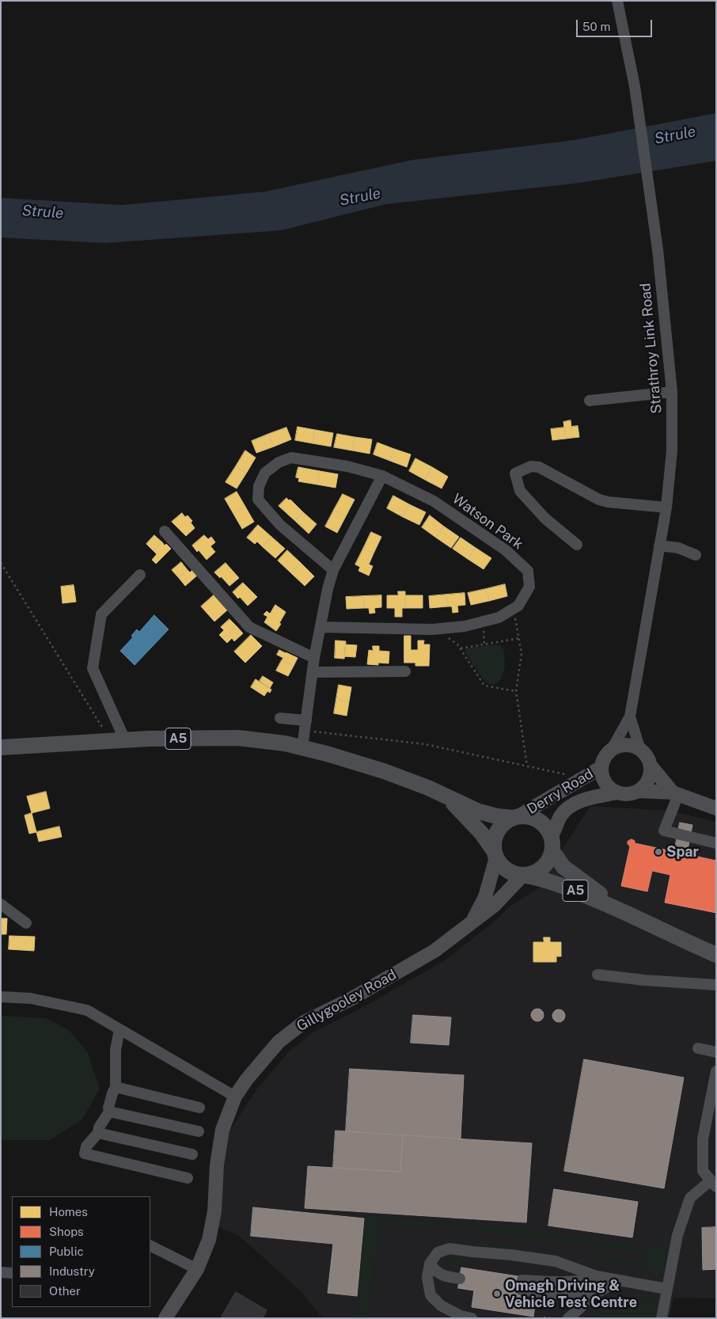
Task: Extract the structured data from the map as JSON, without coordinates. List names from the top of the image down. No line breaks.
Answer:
{"streets":{"highway":["A5"],"main road":["Derry Road","Gillygooley Road"],"street":["Strathroy Link Road","Watson Park"]},"crossings":[["Strathroy Link Road","Derry Road"],["A5","Derry Road"],["A5","Gillygooley Road"],["Derry Road","Gillygooley Road"]],"water":["Strule"],"places":["Spar","Omagh Driving & Vehicle Test Centre"],"legend":["Homes","Shops","Public","Industry","Other"],"scale_bar":"50 m"}
